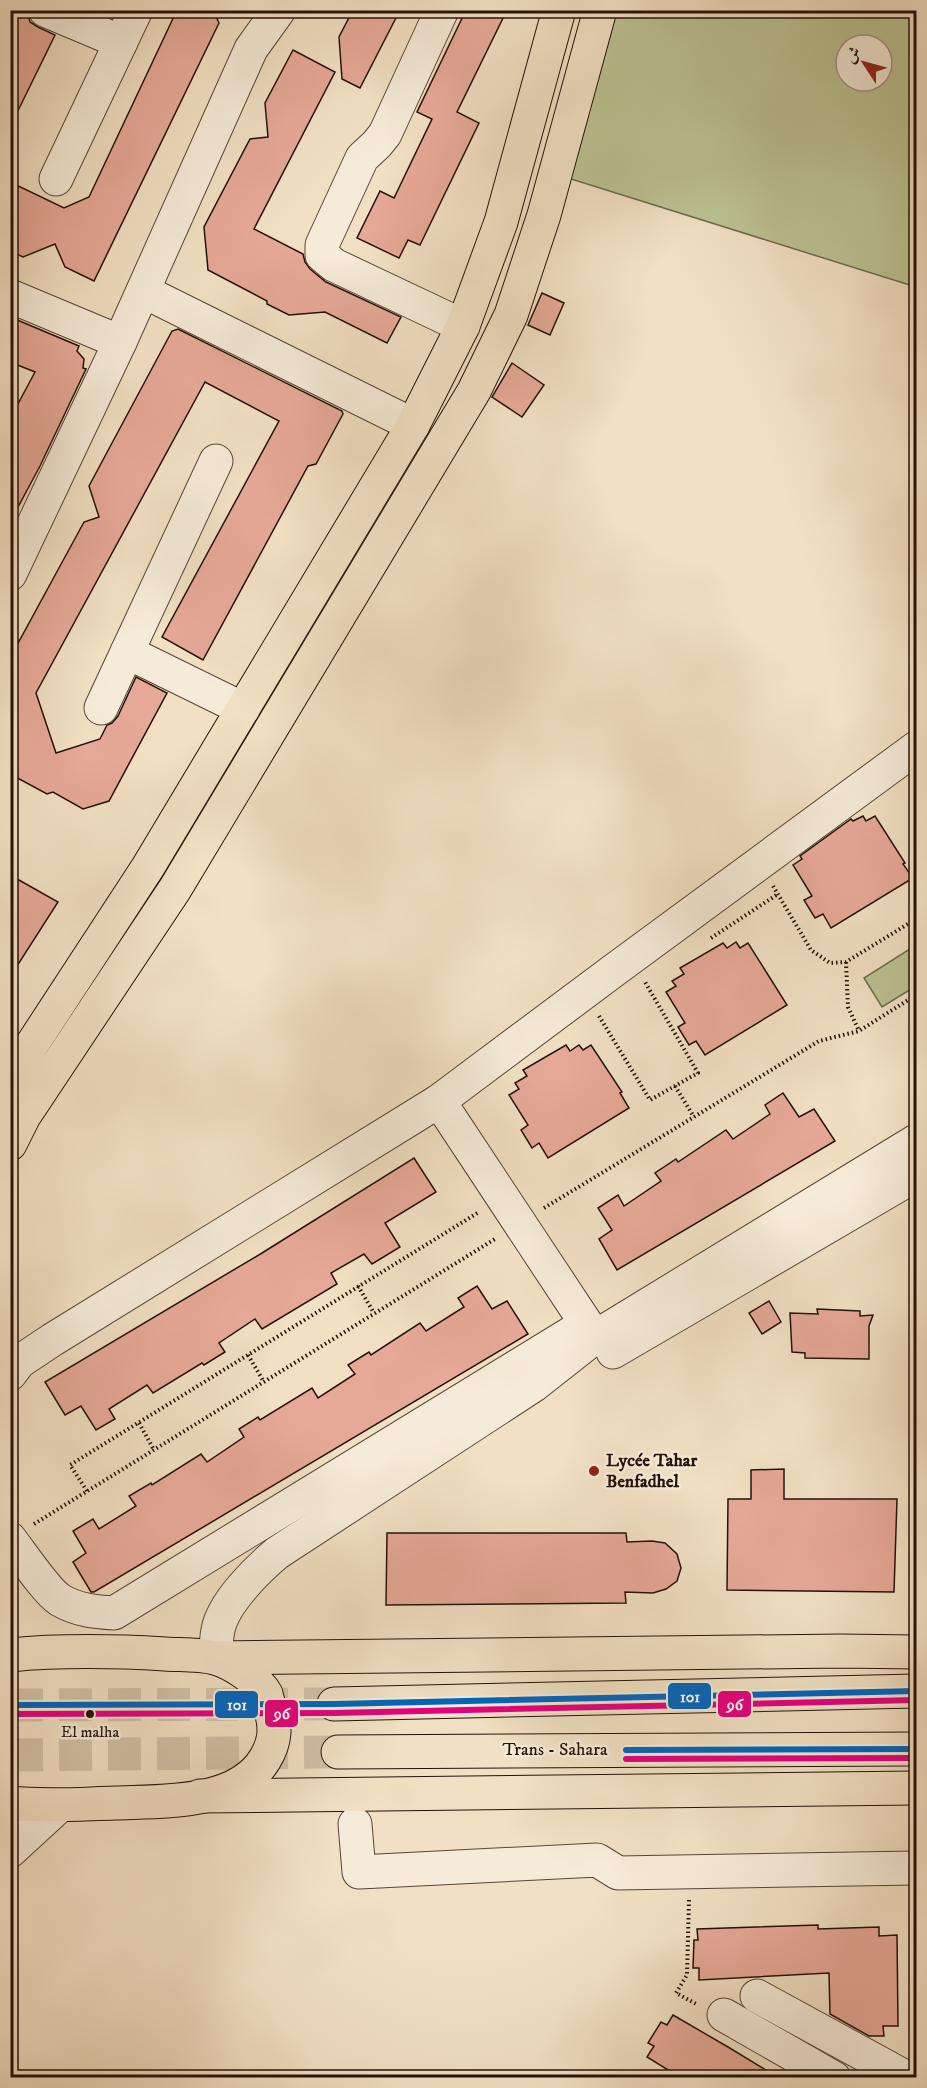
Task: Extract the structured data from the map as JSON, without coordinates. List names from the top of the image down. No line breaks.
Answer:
{"streets":{"main road":["Trans - Sahara"]},"places":["Lycée Tahar Benfadhel","El malha"],"lines":["transit line 101","transit line 96"],"north":"top left"}
